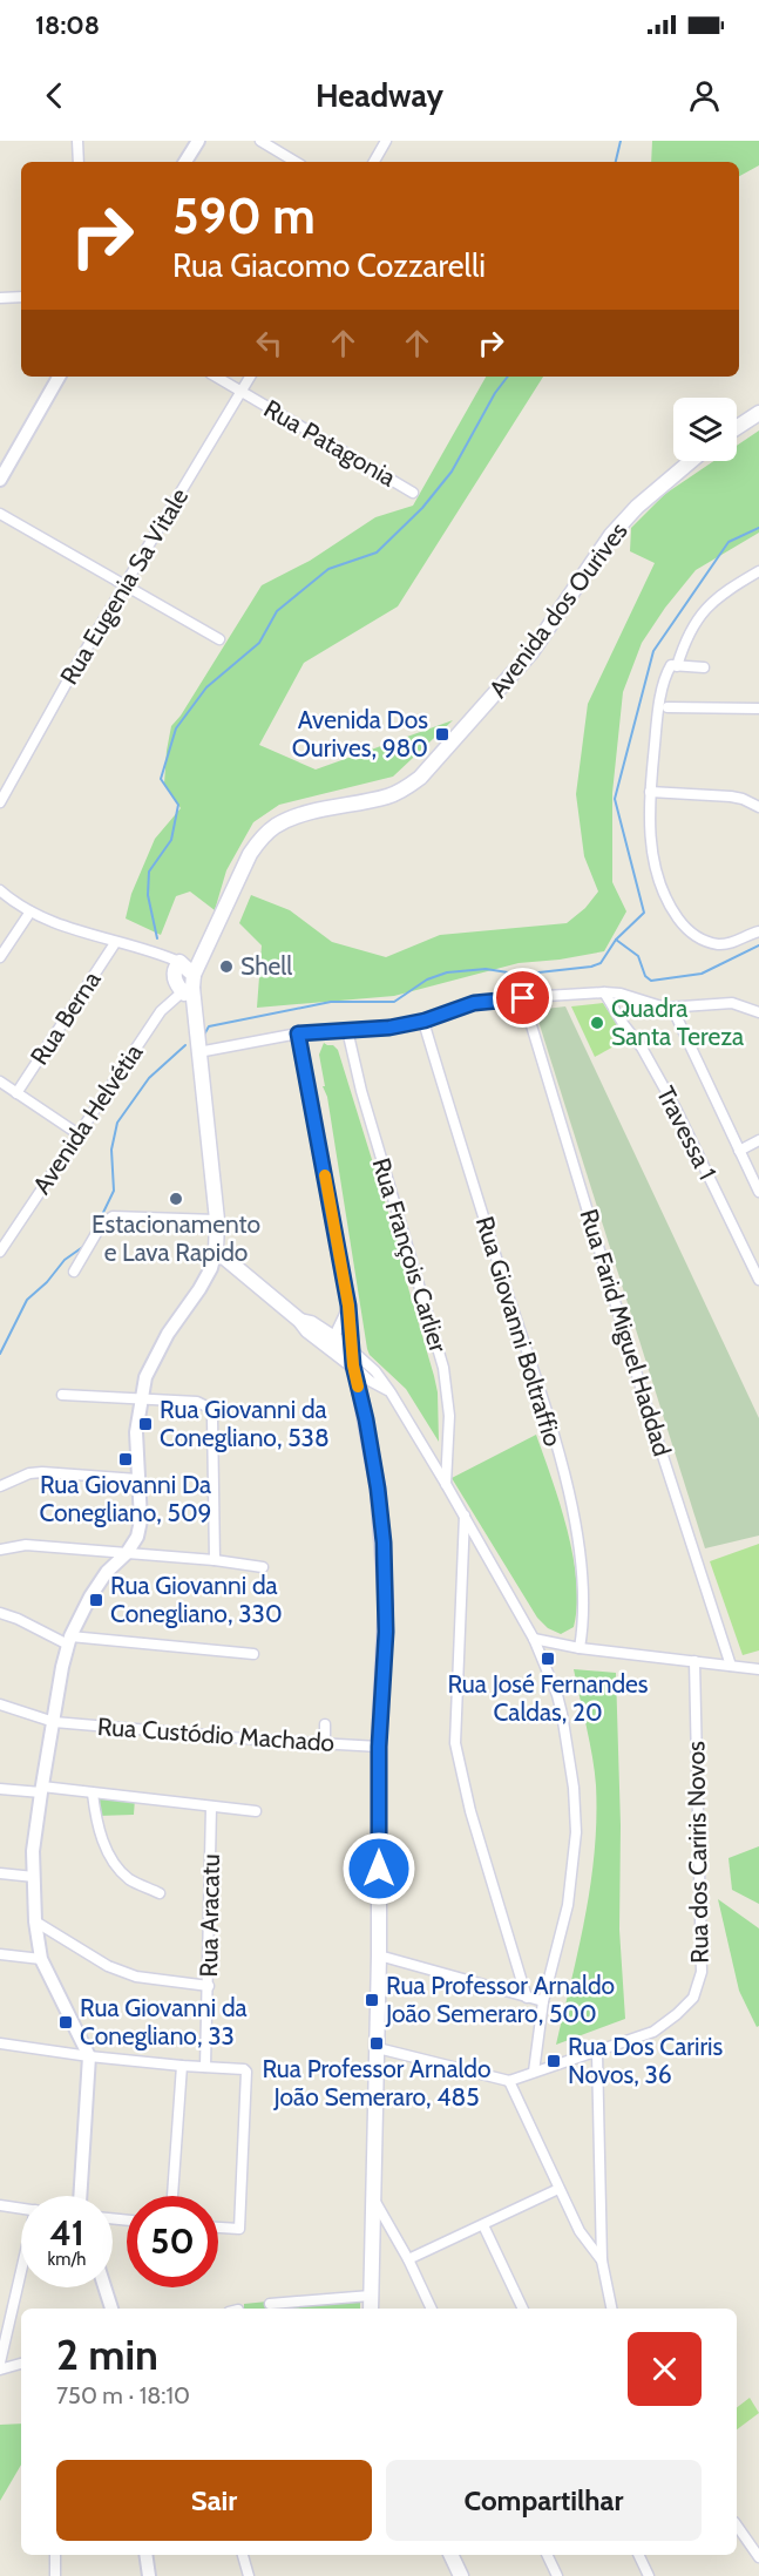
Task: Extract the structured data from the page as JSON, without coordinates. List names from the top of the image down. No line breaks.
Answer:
{"streets":{"main road":["Avenida dos Ourives"],"street":["Rua Patagonia","Rua Eugenia Sa Vitale","Rua Berna","Avenida Helvétia","Travessa 1","Rua François Carlier","Rua Giovanni Boltraffio","Rua Farid Miguel Haddad","Rua Custódio Machado","Rua dos Cariris Novos","Rua Aracatu"]},"crossings":[["Rua Patagonia","Rua Eugenia Sa Vitale"],["Avenida dos Ourives","Avenida Helvétia"]],"places":{"transit":["Avenida Dos Ourives, 980","Rua Giovanni da Conegliano, 538","Rua Giovanni Da Conegliano, 509","Rua Giovanni da Conegliano, 330","Rua José Fernandes Caldas, 20","Rua Professor Arnaldo João Semeraro, 500","Rua Giovanni da Conegliano, 33","Rua Professor Arnaldo João Semeraro, 485","Rua Dos Cariris Novos, 36"],"other":["Shell","Quadra Santa Tereza","Estacionamento e Lava Rapido"]},"page":{"status":"18:08","header":"Headway","turn":["590 m","Rua Giacomo Cozzarelli"],"speed":"41 km/h","limit":"50","heading":["2 min","750 m · 18:10"],"buttons":["Sair","Compartilhar"]}}
